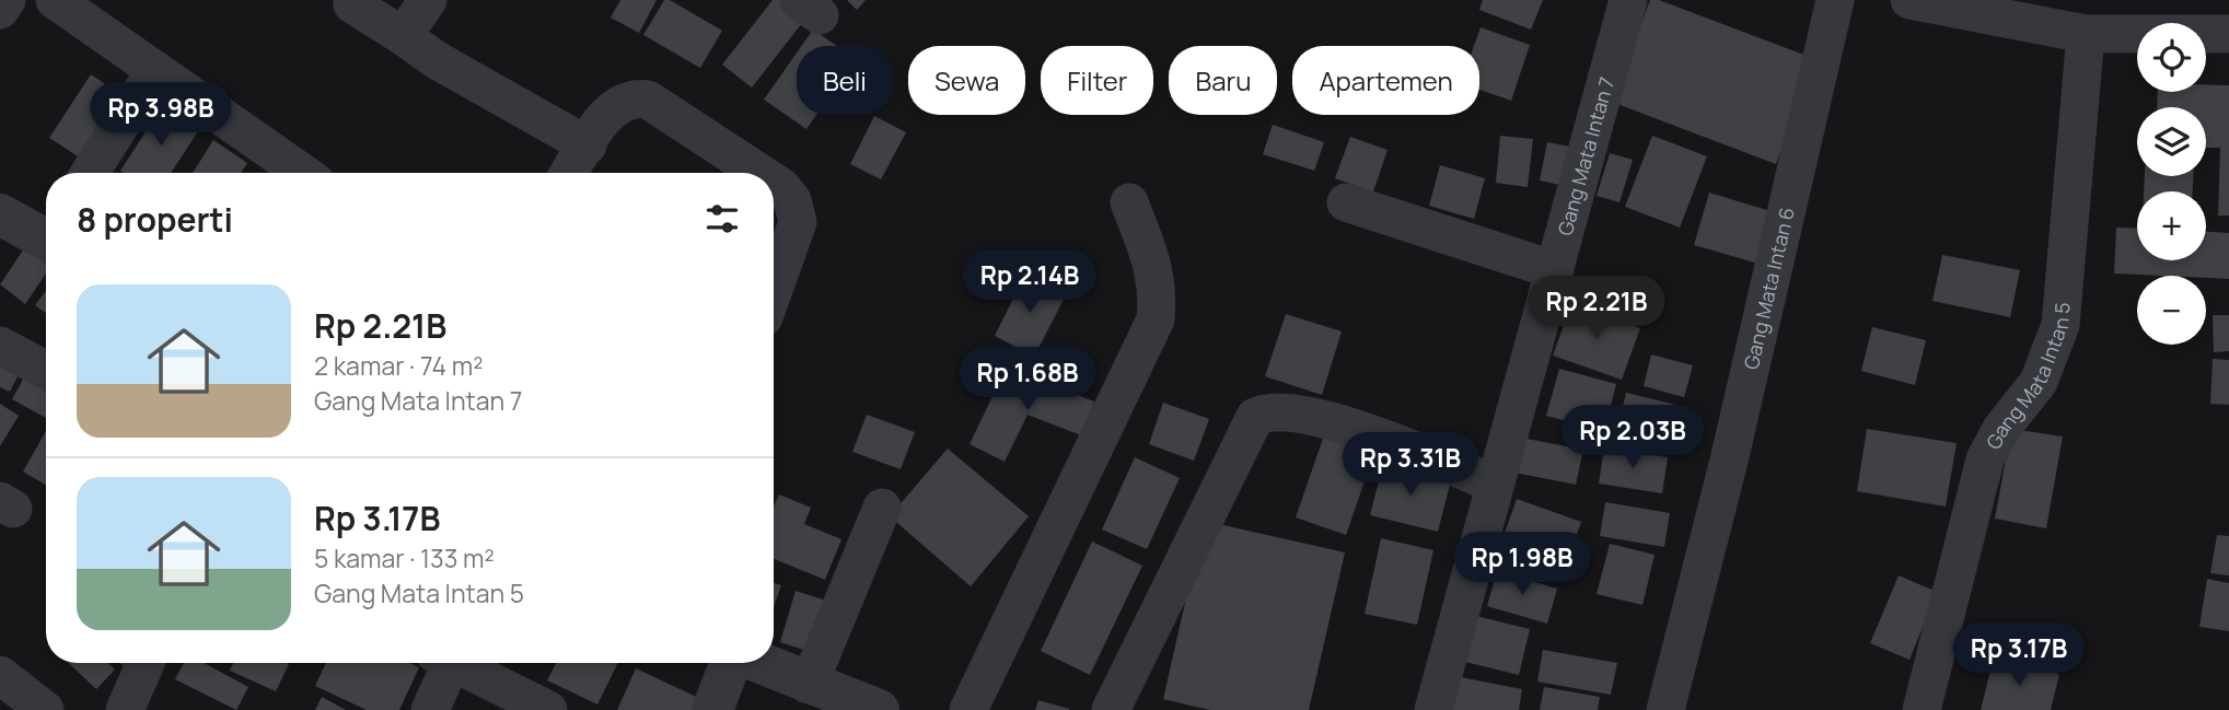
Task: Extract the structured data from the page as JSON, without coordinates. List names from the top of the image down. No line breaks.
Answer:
{"streets":{"street":["Gang Mata Intan 7","Gang Mata Intan 6","Gang Mata Intan 5"]},"page":{"map_buttons":["+","−"],"chip":["Beli","Sewa","Filter","Baru","Apartemen"],"price":["Rp 3.98B","Rp 2.14B","Rp 2.21B","Rp 1.68B","Rp 2.03B","Rp 3.31B","Rp 1.98B","Rp 3.17B"],"heading":"8 properti","list":[{"name":"Rp 2.21B","note":"2 kamar · 74 m² · Gang Mata Intan 7"},{"name":"Rp 3.17B","note":"5 kamar · 133 m² · Gang Mata Intan 5"}]}}
